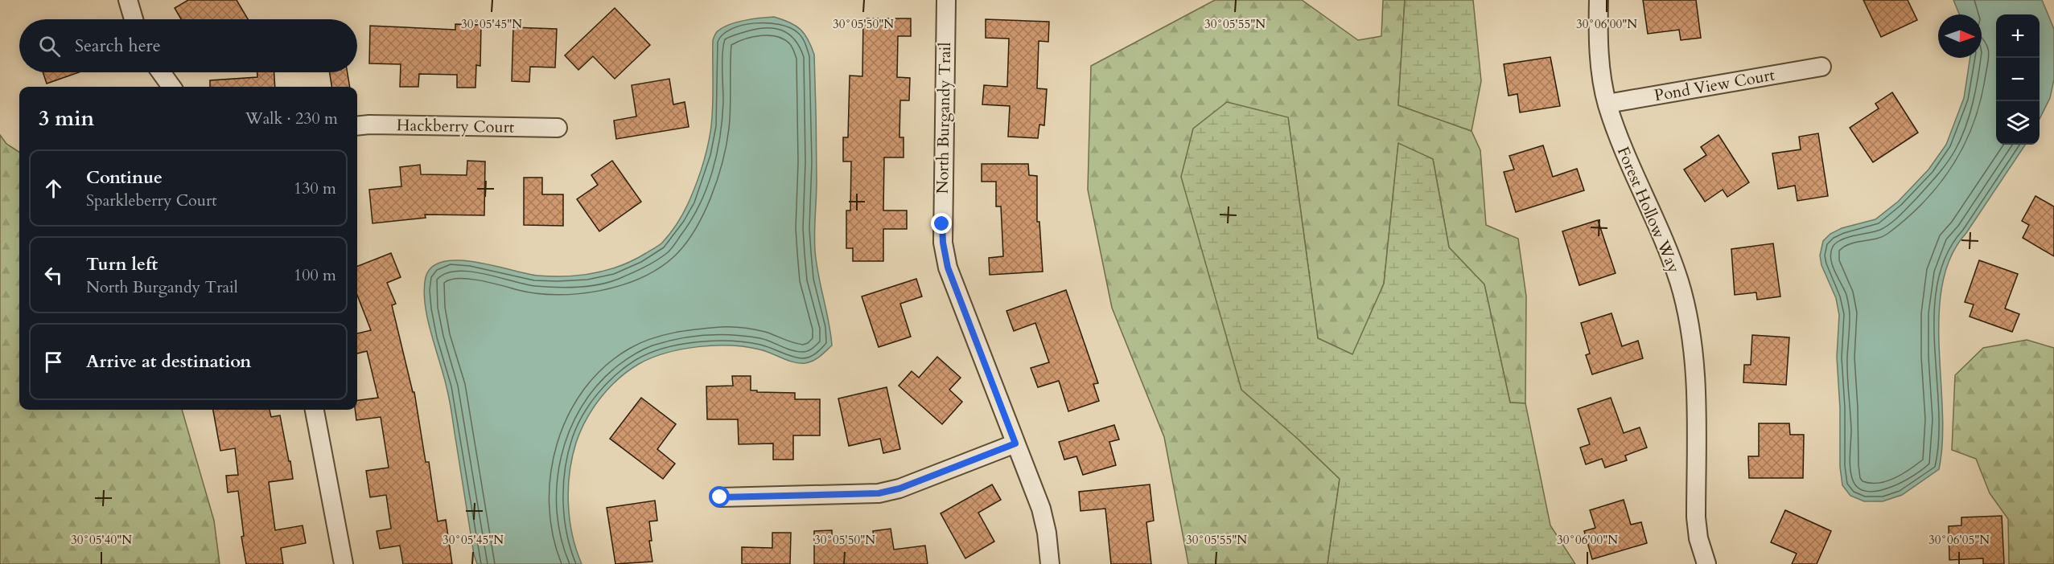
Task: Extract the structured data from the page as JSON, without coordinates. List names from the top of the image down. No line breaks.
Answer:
{"streets":{"street":["Pond View Court","North Burgandy Trail","Hackberry Court","Forest Hollow Way"]},"crossings":[["Pond View Court","Forest Hollow Way"]],"north":"right","page":{"map_buttons":["+","−"],"search":"Search here","heading":["3 min","Walk · 230 m"],"list":[["Continue","Sparkleberry Court","130 m"],["Turn left","North Burgandy Trail","100 m"],"Arrive at destination"]},"coordinates":["30°05'45\"N","30°05'50\"N","30°05'55\"N","30°06'00\"N","30°05'40\"N","30°06'05\"N"]}
